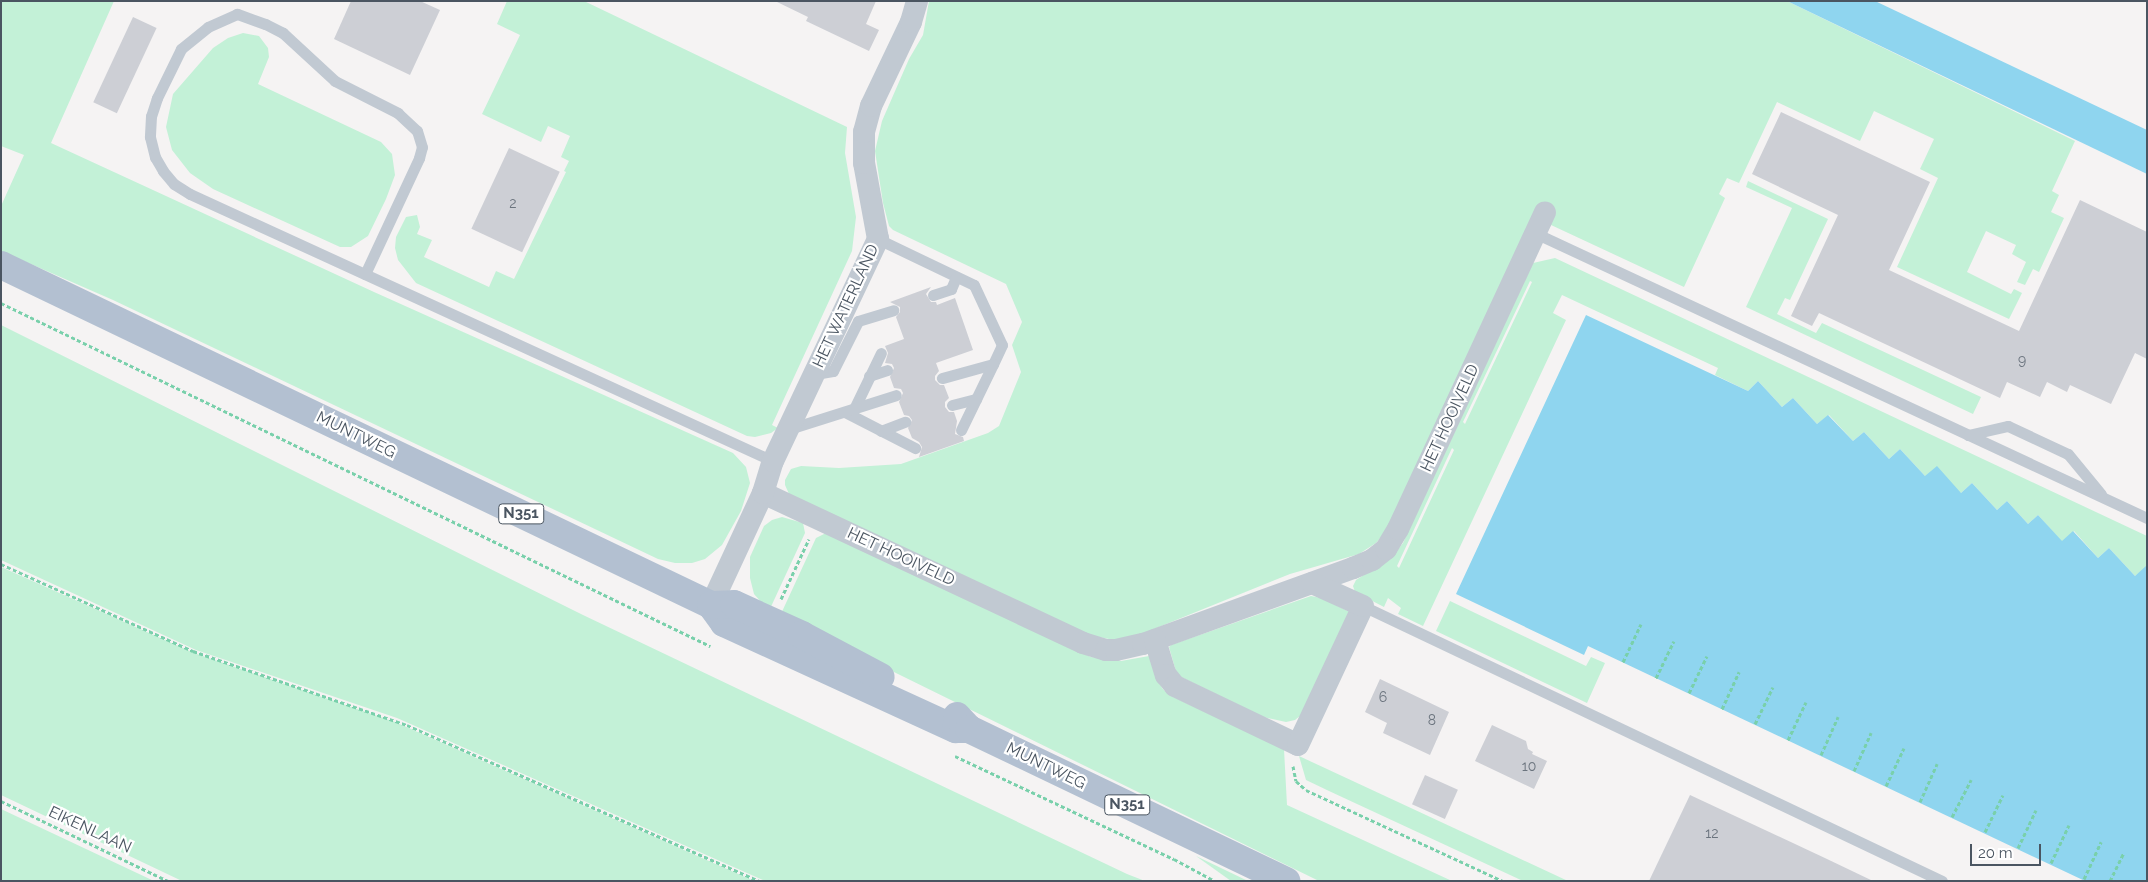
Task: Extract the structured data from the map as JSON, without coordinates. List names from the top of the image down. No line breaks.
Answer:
{"streets":{"main road":["MUNTWEG","N351"],"street":["HET WATERLAND","HET HOOIVELD"],"path":["EIKENLAAN"]},"crossings":[["HET WATERLAND","HET HOOIVELD"]],"house_numbers":["2","9","6","8","10","12"],"scale_bar":"20 m"}
